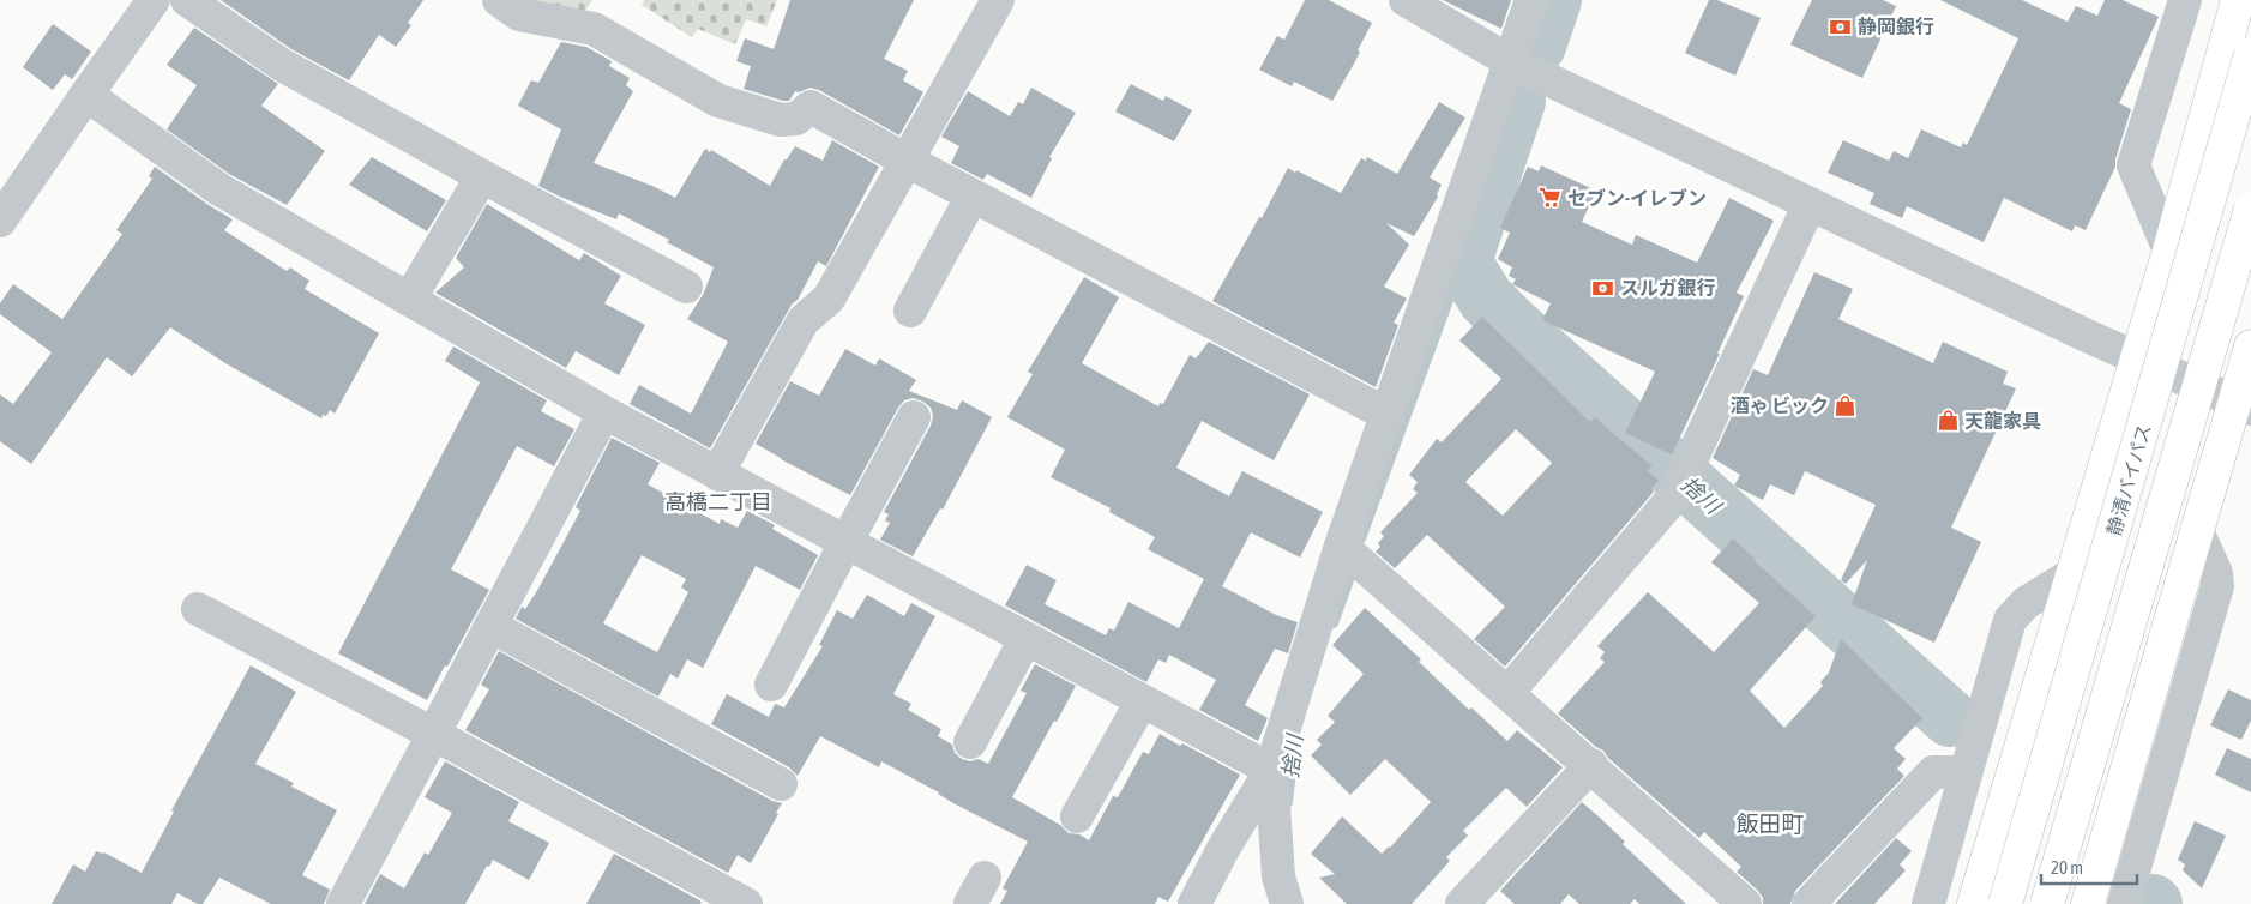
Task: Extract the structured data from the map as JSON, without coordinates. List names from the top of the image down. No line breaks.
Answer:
{"streets":{"highway":["静清バイパス"]},"districts":["高橋二丁目","飯田町"],"water":["捨川"],"places":{"bank":["静岡銀行","スルガ銀行"],"supermarket":["セブン-イレブン"],"shop":["酒ゃ ビック","天龍家具"]},"scale_bar":"20 m"}
